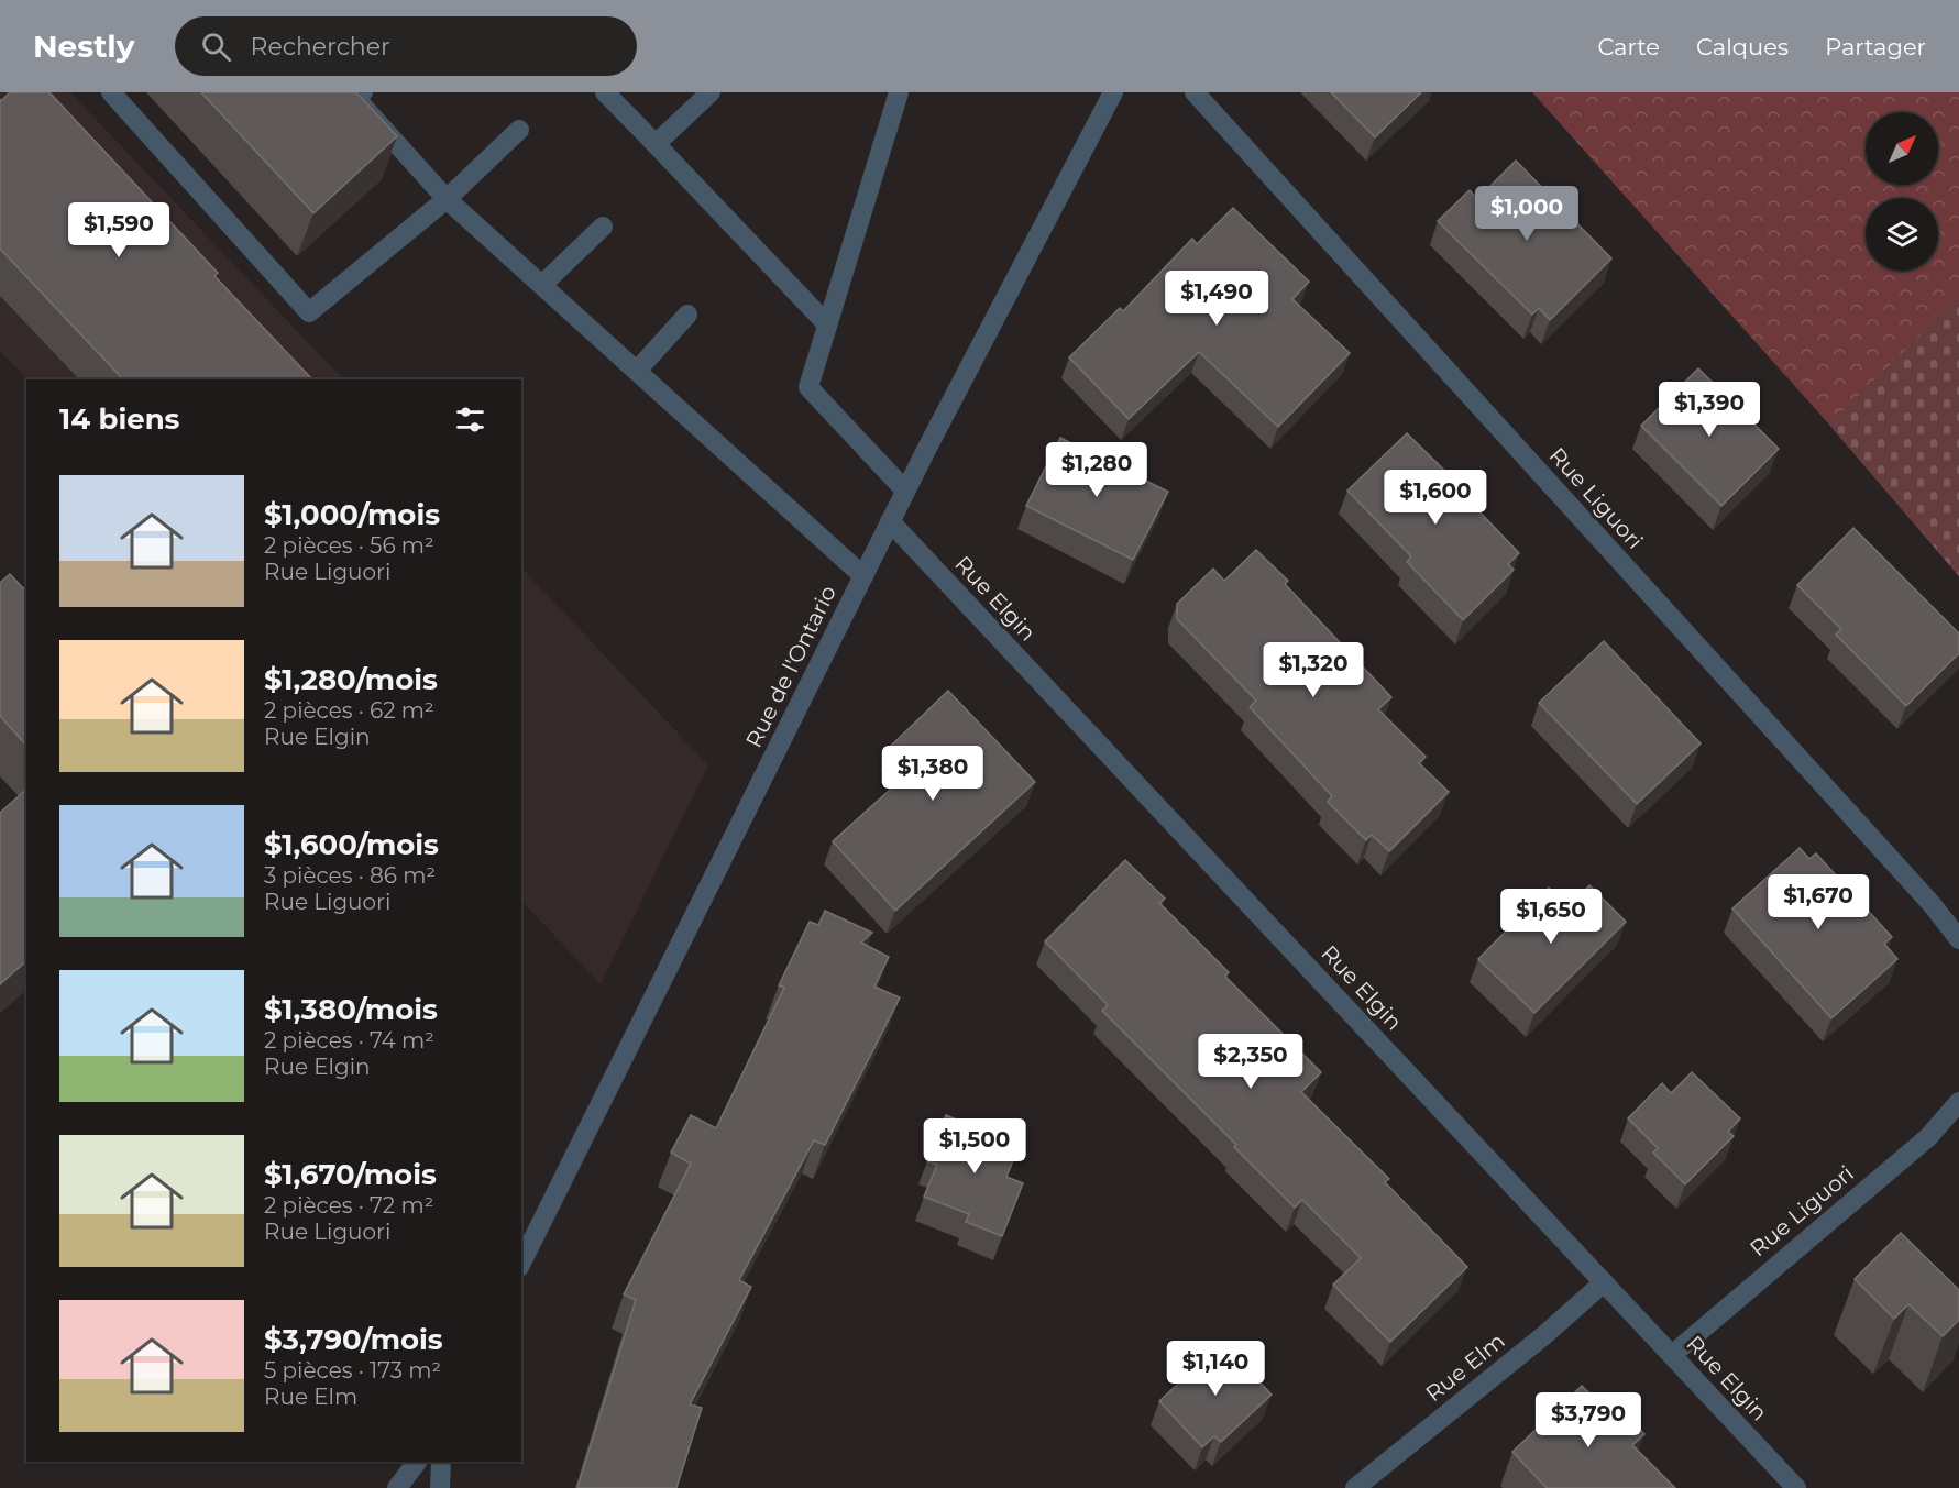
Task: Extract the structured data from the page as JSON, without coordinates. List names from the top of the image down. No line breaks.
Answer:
{"streets":{"street":["Rue Liguori","Rue Elgin","Rue de l'Ontario","Rue Elm"]},"crossings":[["Rue Liguori","Rue Elgin"],["Rue Elgin","Rue de l'Ontario"],["Rue Elgin","Rue Elm"]],"north":"top right","page":{"header":"Nestly","search":"Rechercher","nav":["Carte","Calques","Partager"],"price":["$1,000","$1,590","$1,490","$1,390","$1,280","$1,600","$1,320","$1,380","$1,670","$1,650","$2,350","$1,500","$1,140","$3,790"],"heading":"14 biens","list":[{"name":"$1,000/mois","note":"2 pièces · 56 m² · Rue Liguori"},{"name":"$1,280/mois","note":"2 pièces · 62 m² · Rue Elgin"},{"name":"$1,600/mois","note":"3 pièces · 86 m² · Rue Liguori"},{"name":"$1,380/mois","note":"2 pièces · 74 m² · Rue Elgin"},{"name":"$1,670/mois","note":"2 pièces · 72 m² · Rue Liguori"},{"name":"$3,790/mois","note":"5 pièces · 173 m² · Rue Elm"}]}}
